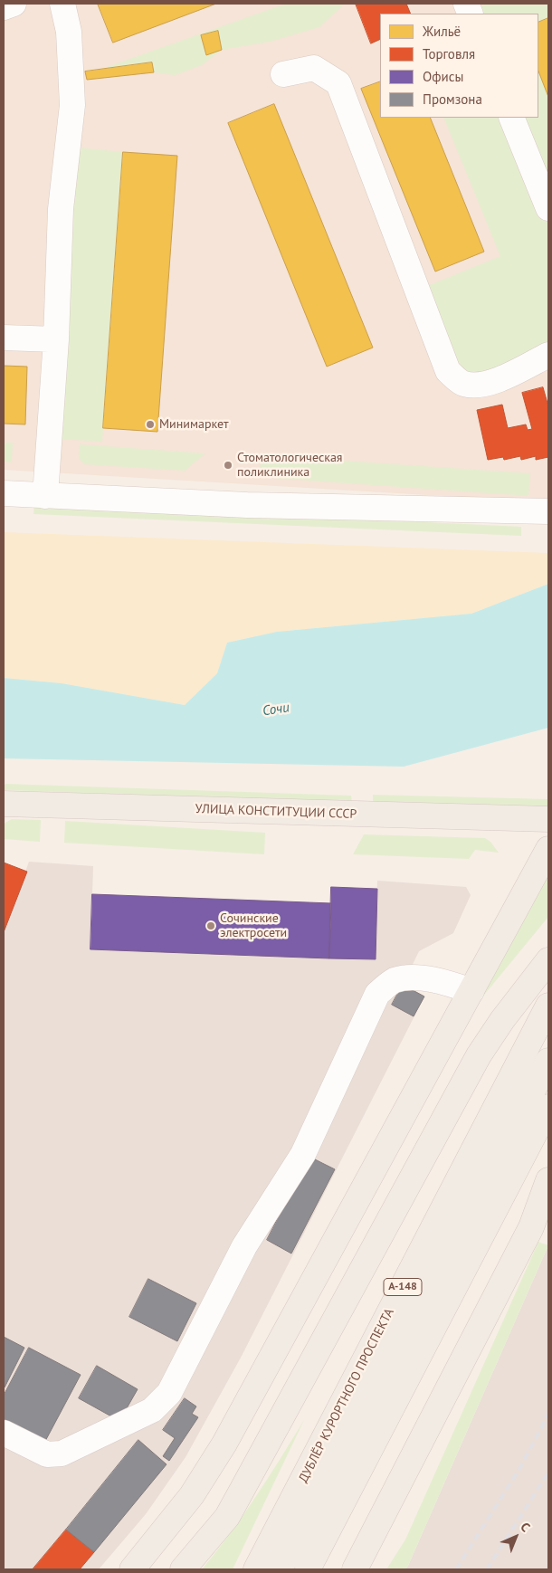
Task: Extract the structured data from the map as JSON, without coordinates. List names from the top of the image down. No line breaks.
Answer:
{"streets":{"main road":["УЛИЦА КОНСТИТУЦИИ СССР","А-148","ДУБЛЁР КУРОРТНОГО ПРОСПЕКТА"]},"water":["Сочи"],"places":["Минимаркет","Стоматологическая поликлиника","Сочинские электросети"],"legend":["Жильё","Торговля","Офисы","Промзона"],"north":"top right"}
